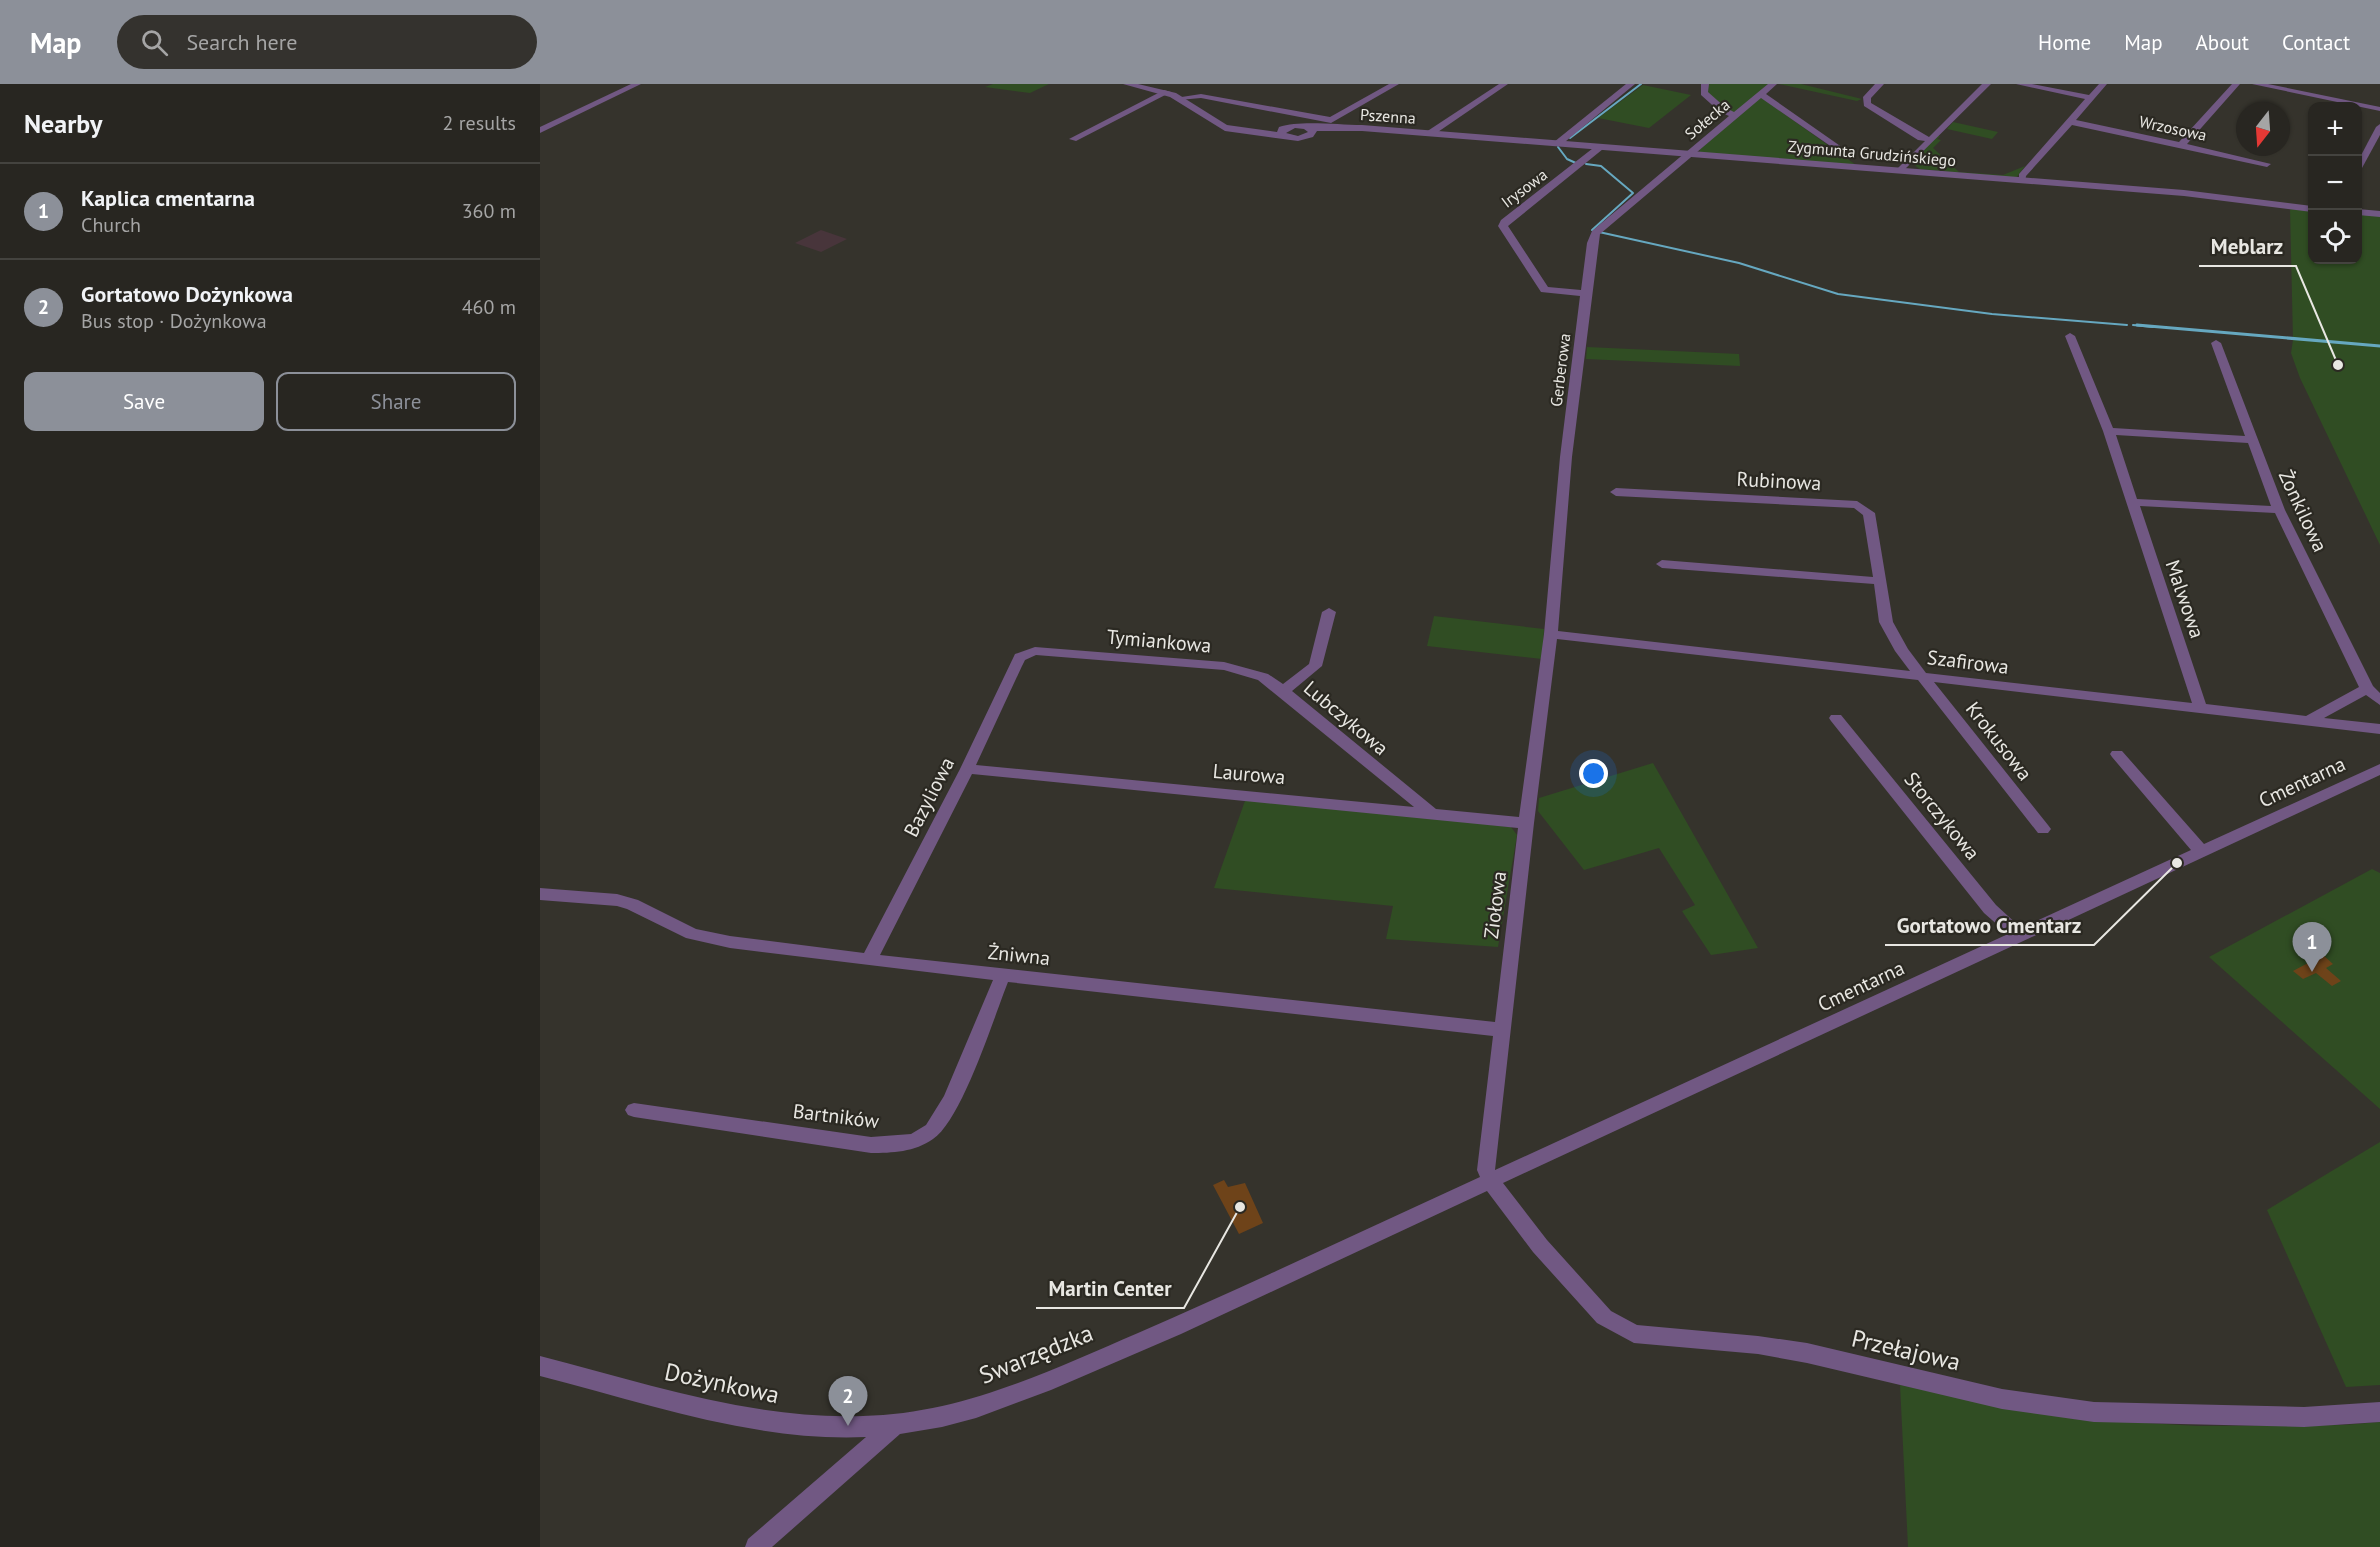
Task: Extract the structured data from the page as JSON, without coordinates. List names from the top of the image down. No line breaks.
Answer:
{"streets":{"street":["Pszenna","Sołecka","Wrzosowa","Zygmunta Grudzińskiego","Irysowa","Gerberowa","Rubinowa","Żonkilowa","Malwowa","Tymiankowa","Szafirowa","Lubczykowa","Krokusowa","Laurowa","Cmentarna","Bazyliowa","Storczykowa","Ziołowa","Żniwna","Bartników","Przełajowa","Swarzędzka","Dożynkowa"]},"crossings":[["Pszenna","Zygmunta Grudzińskiego"],["Sołecka","Zygmunta Grudzińskiego"],["Sołecka","Gerberowa"],["Zygmunta Grudzińskiego","Irysowa"],["Zygmunta Grudzińskiego","Gerberowa"],["Irysowa","Gerberowa"],["Gerberowa","Szafirowa"],["Gerberowa","Ziołowa"],["Rubinowa","Szafirowa"],["Rubinowa","Krokusowa"],["Malwowa","Szafirowa"],["Tymiankowa","Lubczykowa"],["Tymiankowa","Bazyliowa"],["Szafirowa","Krokusowa"],["Szafirowa","Ziołowa"],["Lubczykowa","Laurowa"],["Laurowa","Bazyliowa"],["Laurowa","Ziołowa"],["Cmentarna","Storczykowa"],["Cmentarna","Ziołowa"],["Cmentarna","Przełajowa"],["Cmentarna","Swarzędzka"],["Bazyliowa","Żniwna"],["Ziołowa","Żniwna"],["Ziołowa","Przełajowa"],["Ziołowa","Swarzędzka"],["Żniwna","Bartników"],["Przełajowa","Swarzędzka"],["Swarzędzka","Dożynkowa"]],"places":["Meblarz","Gortatowo Cmentarz","Martin Center"],"north":"bottom","page":{"header":"Map","search":"Search here","nav":["Home","Map","About","Contact"],"heading":["Nearby","2 results"],"map_buttons":["+","−"],"list":[{"mark":"1","name":"Kaplica cmentarna","note":"Church","value":"360 m"},{"mark":"2","name":"Gortatowo Dożynkowa","note":"Bus stop · Dożynkowa","value":"460 m"}],"buttons":["Save","Share"],"pins":["1","2"]}}
